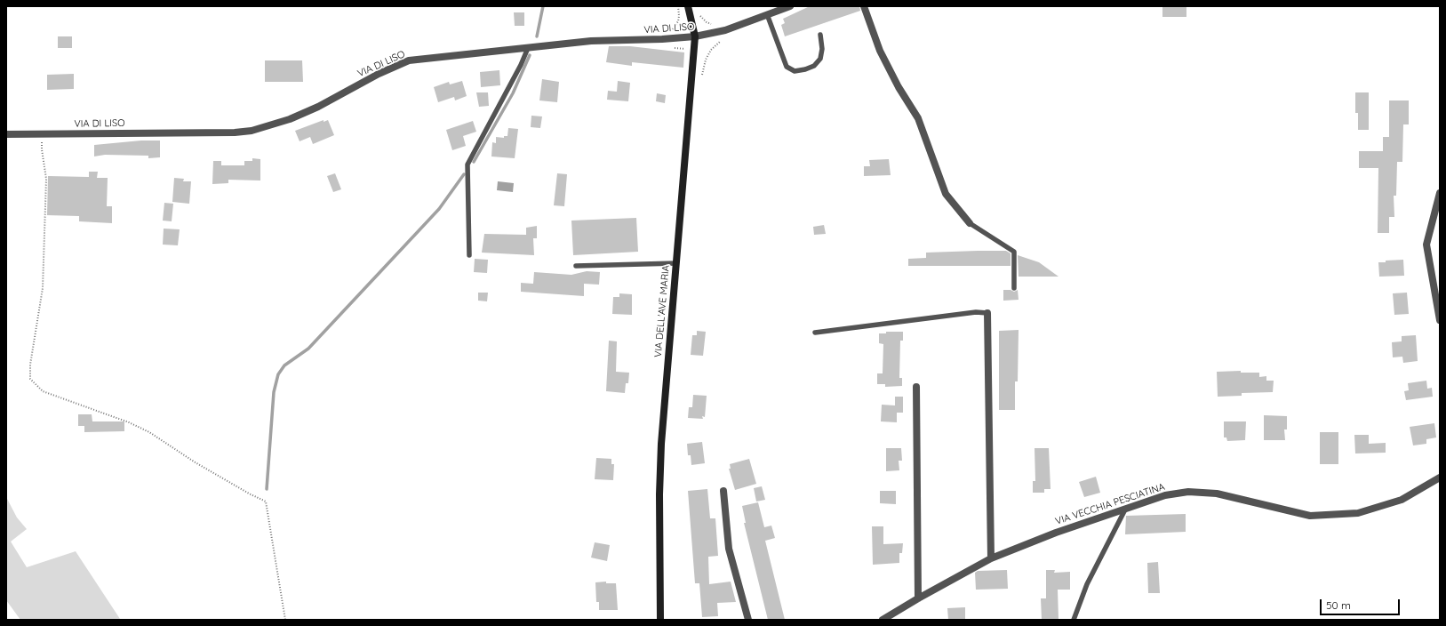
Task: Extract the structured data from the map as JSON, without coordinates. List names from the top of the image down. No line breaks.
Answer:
{"streets":{"street":["VIA DI LISO","VIA DELL'AVE MARIA","VIA VECCHIA PESCIATINA"]},"crossings":[["VIA DI LISO","VIA DELL'AVE MARIA"]],"scale_bar":"50 m"}
